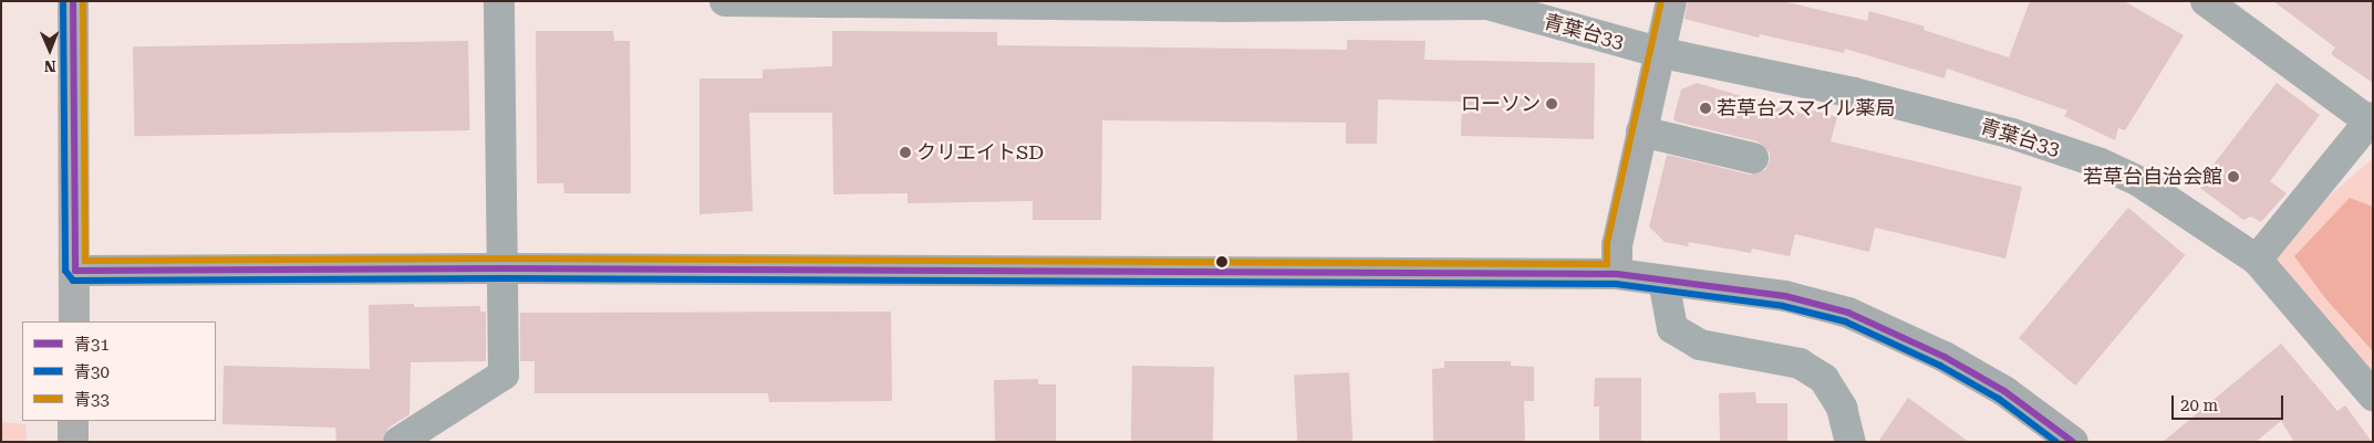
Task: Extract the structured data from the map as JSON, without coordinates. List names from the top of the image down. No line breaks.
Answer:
{"streets":{"street":["青葉台33"]},"places":["ローソン","若草台スマイル薬局","クリエイトSD","若草台自治会館"],"lines":["transit line 青31","transit line 青30","transit line 青33"],"legend":["青31","青30","青33"],"scale_bar":"20 m","north":"bottom"}
